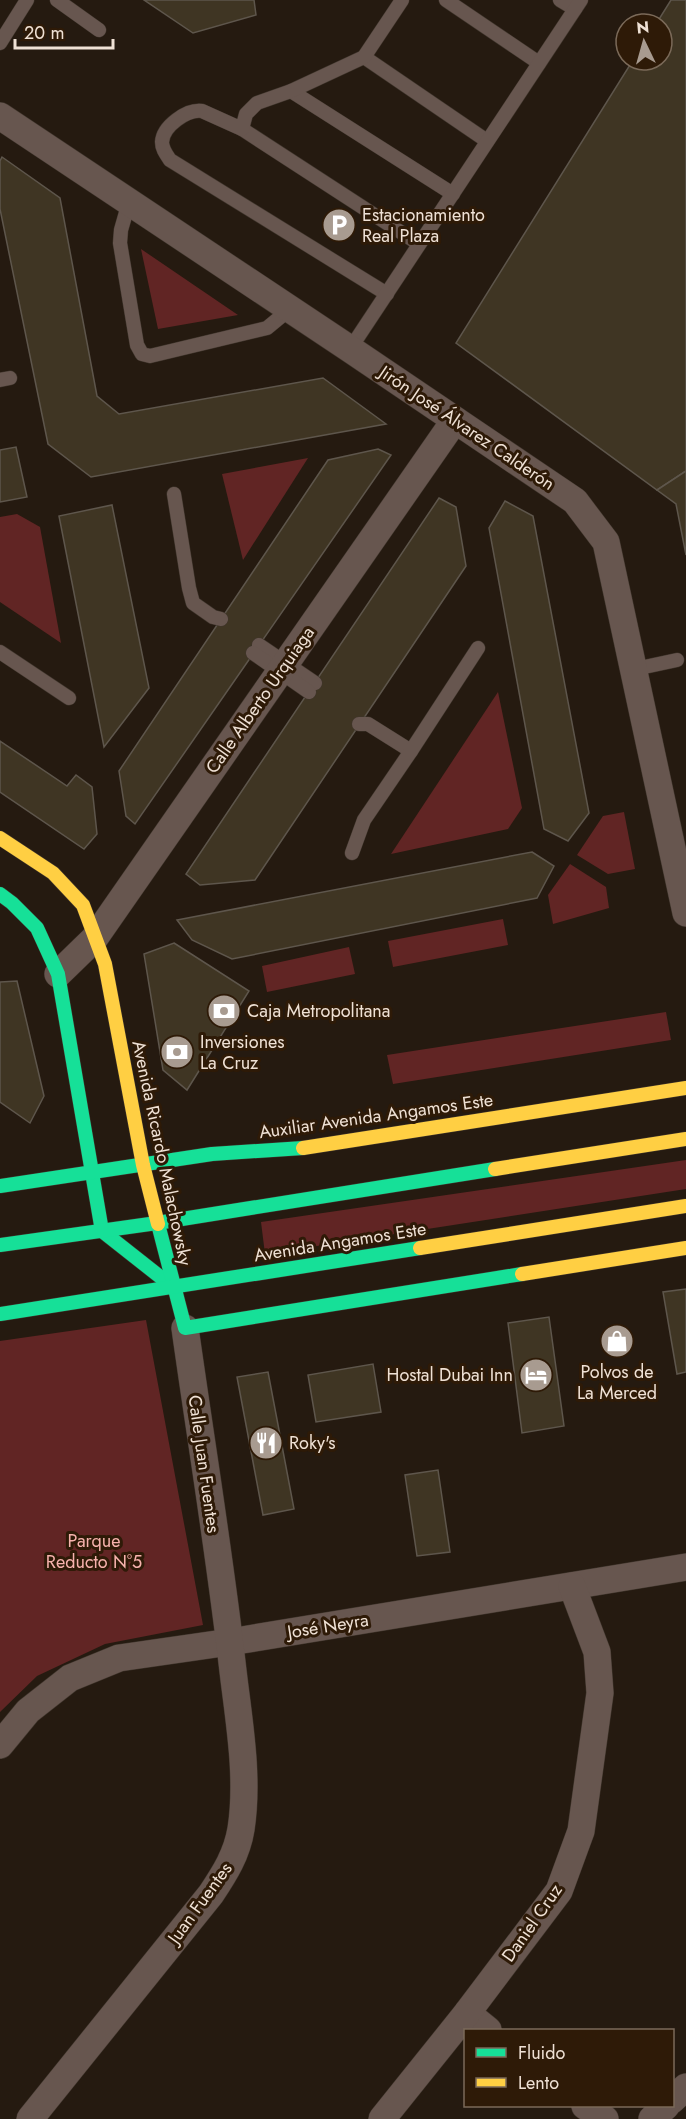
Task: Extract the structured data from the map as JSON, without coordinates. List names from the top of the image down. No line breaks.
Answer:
{"streets":{"main road":["Auxiliar Avenida Angamos Este","Avenida Ricardo Malachowsky","Avenida Angamos Este","Calle Juan Fuentes"],"street":["Jirón José Álvarez Calderón","Calle Alberto Urquiaga","José Neyra","Juan Fuentes","Daniel Cruz"]},"crossings":[["Jirón José Álvarez Calderón","Calle Alberto Urquiaga"],["Calle Alberto Urquiaga","Avenida Ricardo Malachowsky"],["Auxiliar Avenida Angamos Este","Avenida Ricardo Malachowsky"],["Avenida Ricardo Malachowsky","Avenida Angamos Este"],["Avenida Ricardo Malachowsky","Calle Juan Fuentes"],["Avenida Angamos Este","Calle Juan Fuentes"],["Calle Juan Fuentes","José Neyra"],["Calle Juan Fuentes","Juan Fuentes"],["José Neyra","Juan Fuentes"],["José Neyra","Daniel Cruz"]],"parks":["Parque Reducto N°5"],"places":{"parking":["Estacionamiento Real Plaza"],"bank":["Caja Metropolitana","Inversiones La Cruz"],"shop":["Polvos de La Merced"],"hotel":["Hostal Dubai Inn"],"restaurant":["Roky's"]},"legend":["Fluido","Lento"],"scale_bar":"20 m","north":"top"}
